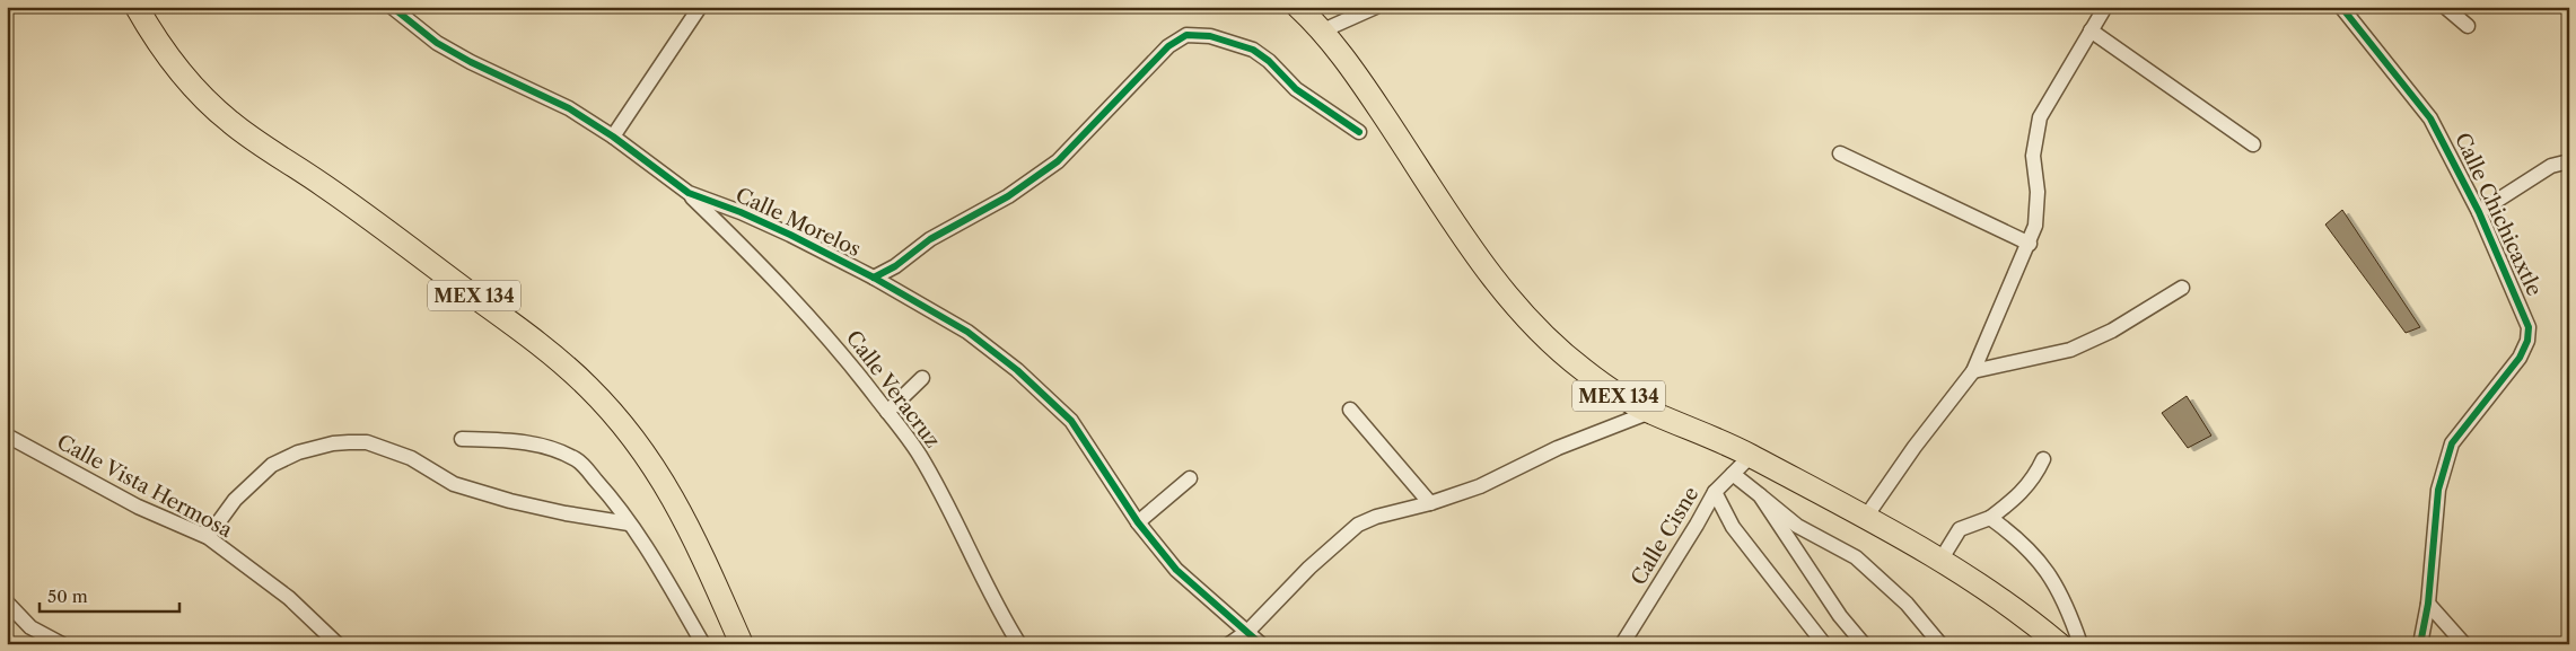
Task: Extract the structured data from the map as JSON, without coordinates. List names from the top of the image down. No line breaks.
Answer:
{"streets":{"main road":["MEX 134"],"street":["Calle Chichicaxtle","Calle Morelos","Calle Veracruz","Calle Vista Hermosa","Calle Cisne"]},"crossings":[["Calle Morelos","Calle Veracruz"],["MEX 134","Calle Cisne"]],"scale_bar":"50 m"}
